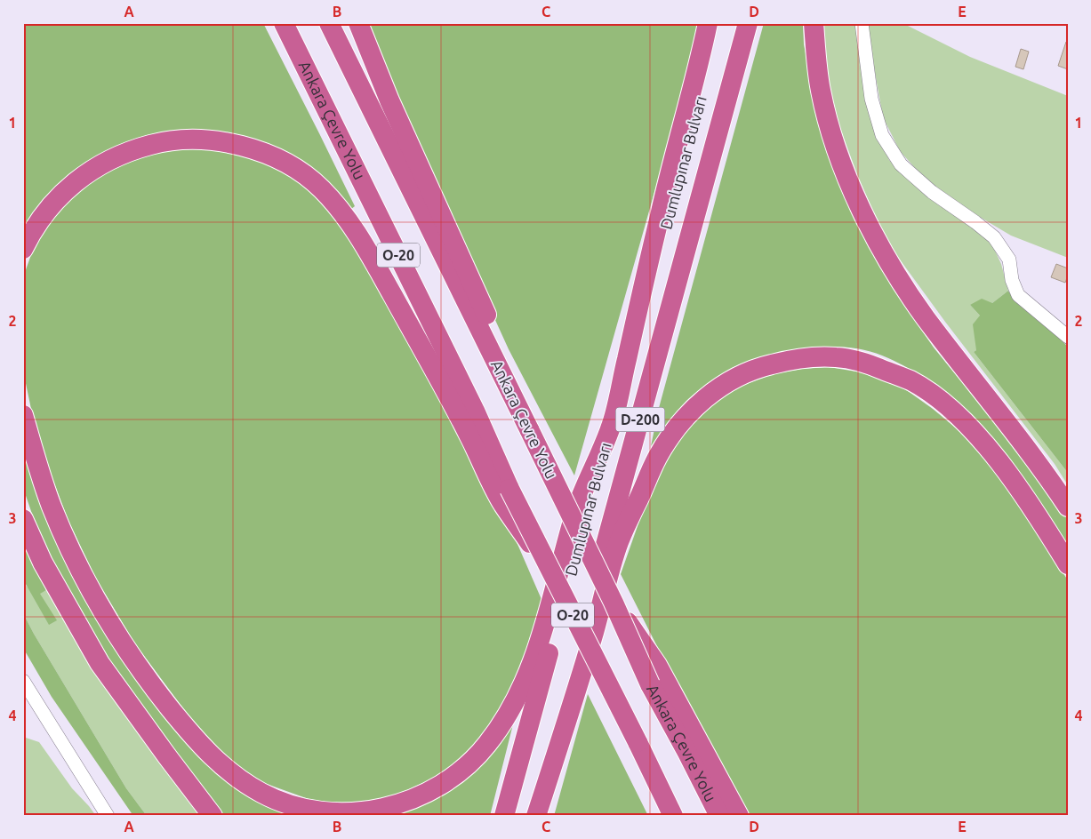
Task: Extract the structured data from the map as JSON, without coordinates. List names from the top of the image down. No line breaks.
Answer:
{"streets":{"highway":["Ankara Çevre Yolu","Dumlupınar Bulvarı","O-20","D-200"]},"grid":{"columns":["A","B","C","D","E"],"rows":["1","2","3","4"]}}
